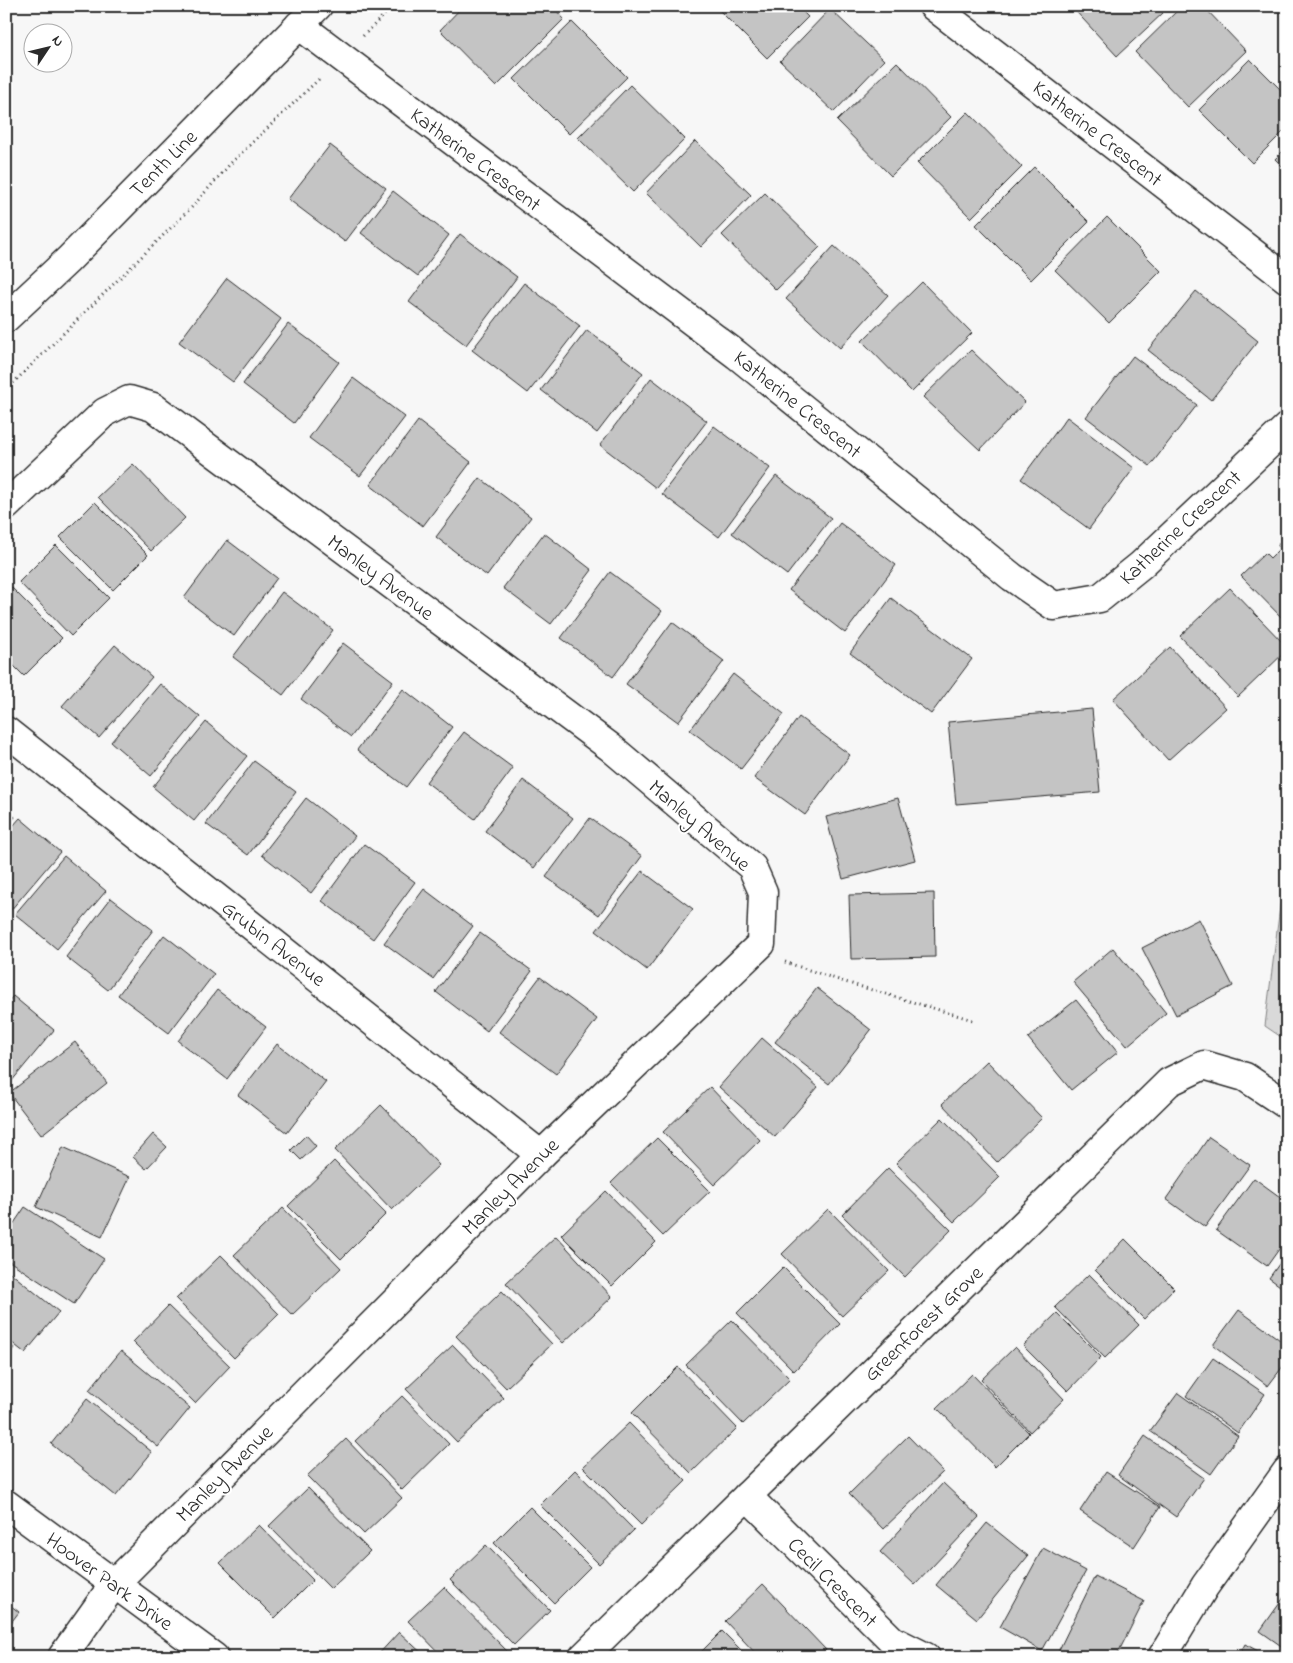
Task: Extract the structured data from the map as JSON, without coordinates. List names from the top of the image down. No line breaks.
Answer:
{"streets":{"street":["Katherine Crescent","Tenth Line","Manley Avenue","Grubin Avenue","Greenforest Grove","Hoover Park Drive","Cecil Crescent"]},"crossings":[["Katherine Crescent","Tenth Line"],["Manley Avenue","Grubin Avenue"],["Manley Avenue","Hoover Park Drive"],["Greenforest Grove","Cecil Crescent"]],"north":"top right"}
